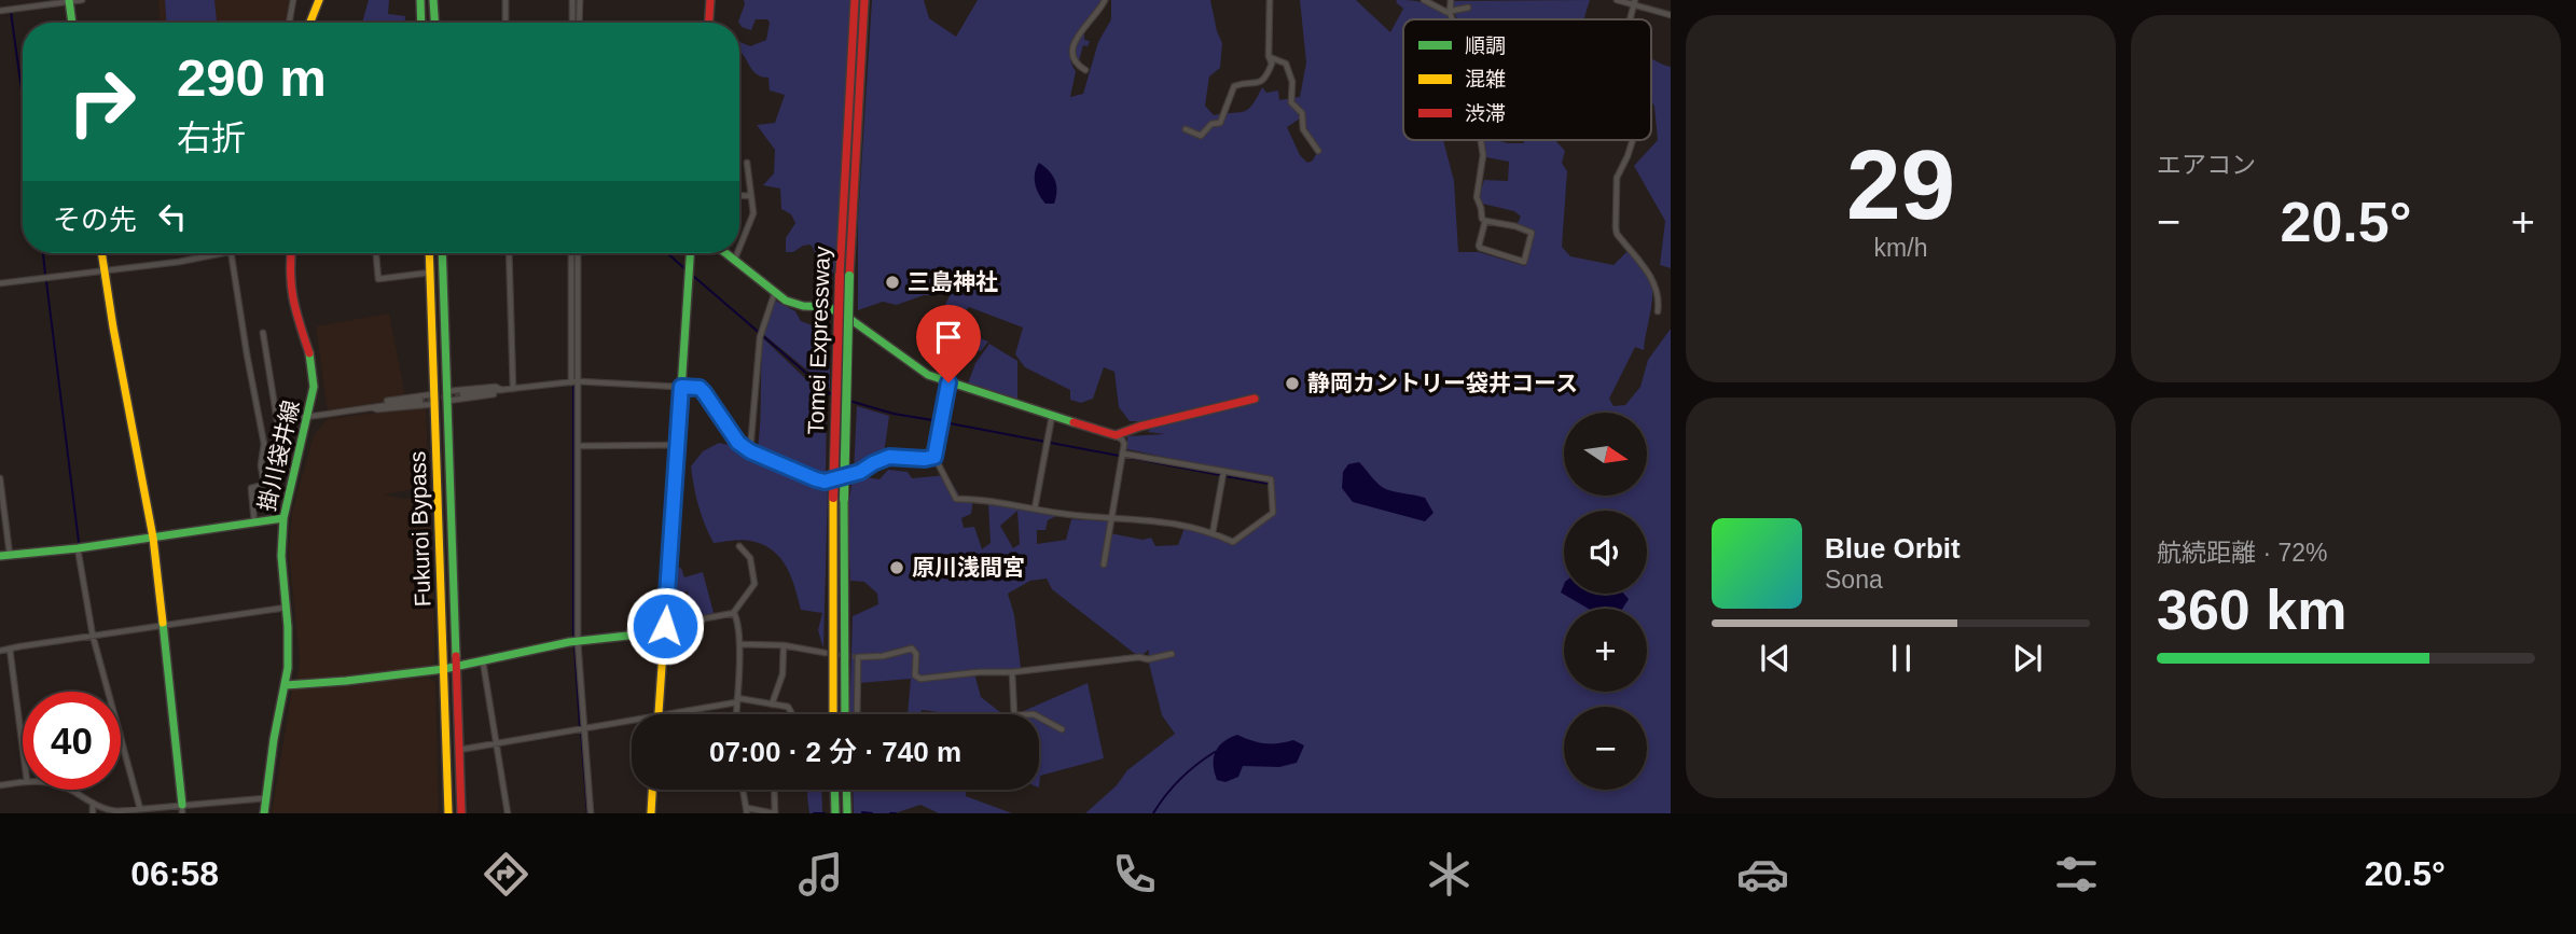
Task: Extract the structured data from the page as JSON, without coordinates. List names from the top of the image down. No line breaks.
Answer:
{"streets":{"main road":["Tomei Expressway","掛川袋井線","Fukuroi Bypass"]},"places":["三島神社","静岡カントリー袋井コース","原川浅間宮"],"legend":["順調","混雑","渋滞"],"north":"right","page":{"tile":[["29","km/h"],"エアコン",["航続距離 · 72%","360 km"]],"turn":["290 m","右折"],"then":"その先","heat":["−","20.5°","+"],"map_buttons":["+","−"],"song":["Blue Orbit","Sona"],"limit":"40","trip":"07:00 · 2 分 · 740 m","tabs":["06:58","20.5°"]}}
